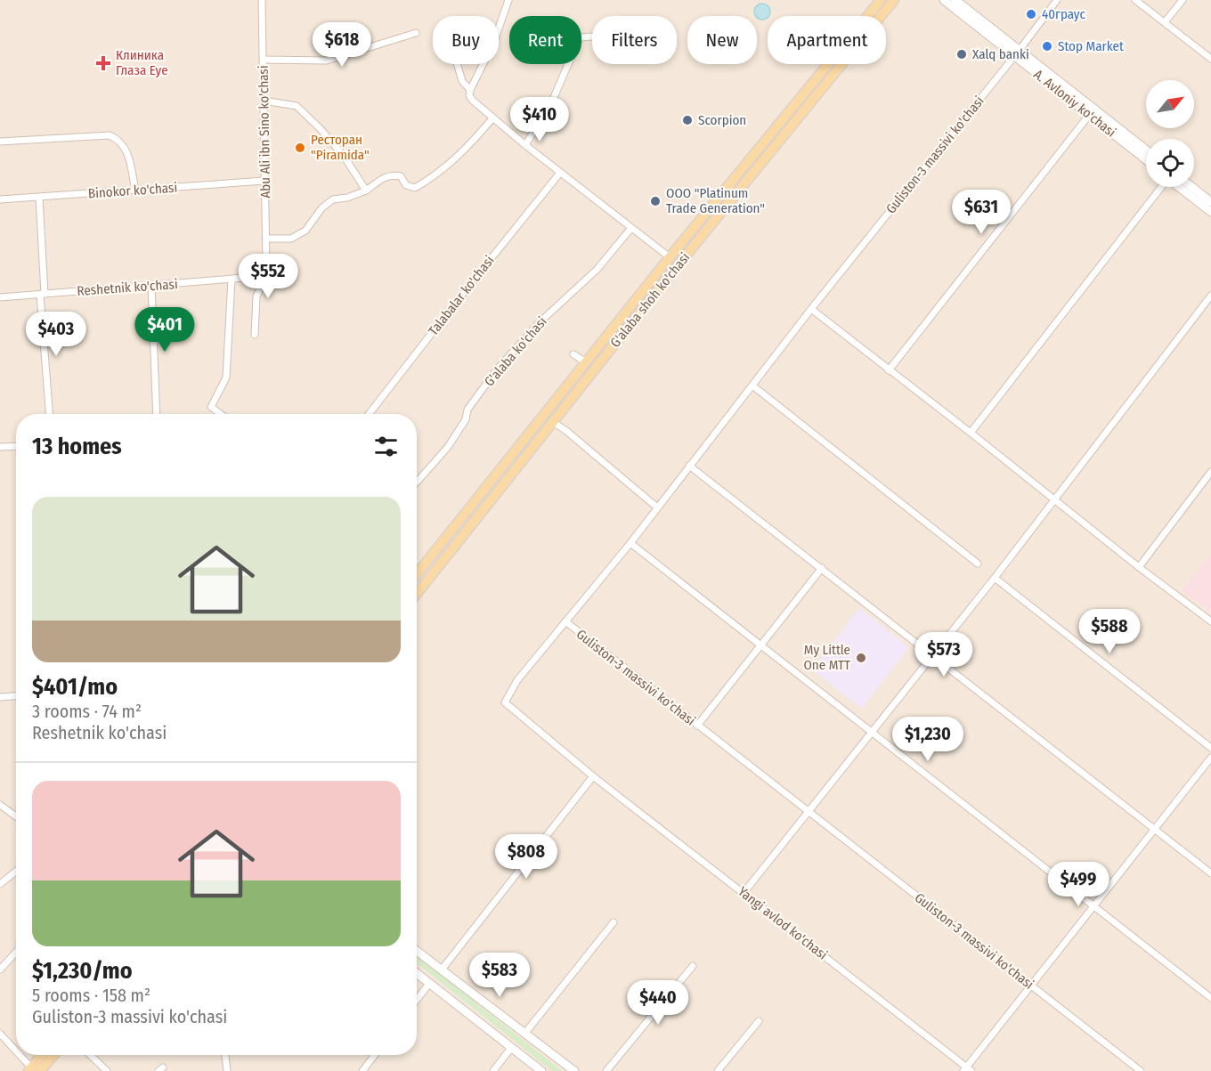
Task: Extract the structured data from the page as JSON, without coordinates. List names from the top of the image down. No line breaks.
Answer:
{"streets":{"main road":["G'alaba shoh ko'chasi"],"street":["A. Avloniy ko'chasi","Abu Ali ibn Sino ko'chasi","Guliston-3 massivi ko'chasi","Binokor ko'chasi","Reshetnik ko'chasi","Talabalar ko'chasi","G'alaba ko'chasi","Yangi avlod ko'chasi"]},"crossings":[["A. Avloniy ko'chasi","Guliston-3 massivi ko'chasi"],["Abu Ali ibn Sino ko'chasi","Binokor ko'chasi"],["Abu Ali ibn Sino ko'chasi","Reshetnik ko'chasi"],["Guliston-3 massivi ko'chasi","Yangi avlod ko'chasi"]],"places":{"other":["40граус","Stop Market","Xalq banki","Scorpion","Ресторан \"Piramida\"","OOO \"Platinum Trade Generation\"","My Little One MTT"],"health":["Клиника Глаза Eye"]},"north":"top right","page":{"chip":["Buy","Rent","Filters","New","Apartment"],"price":["$618","$410","$631","$552","$401","$403","$588","$573","$1,230","$808","$499","$583","$440"],"heading":"13 homes","list":[{"name":"$401/mo","note":"3 rooms · 74 m² · Reshetnik ko'chasi"},{"name":"$1,230/mo","note":"5 rooms · 158 m² · Guliston-3 massivi ko'chasi"}]}}
